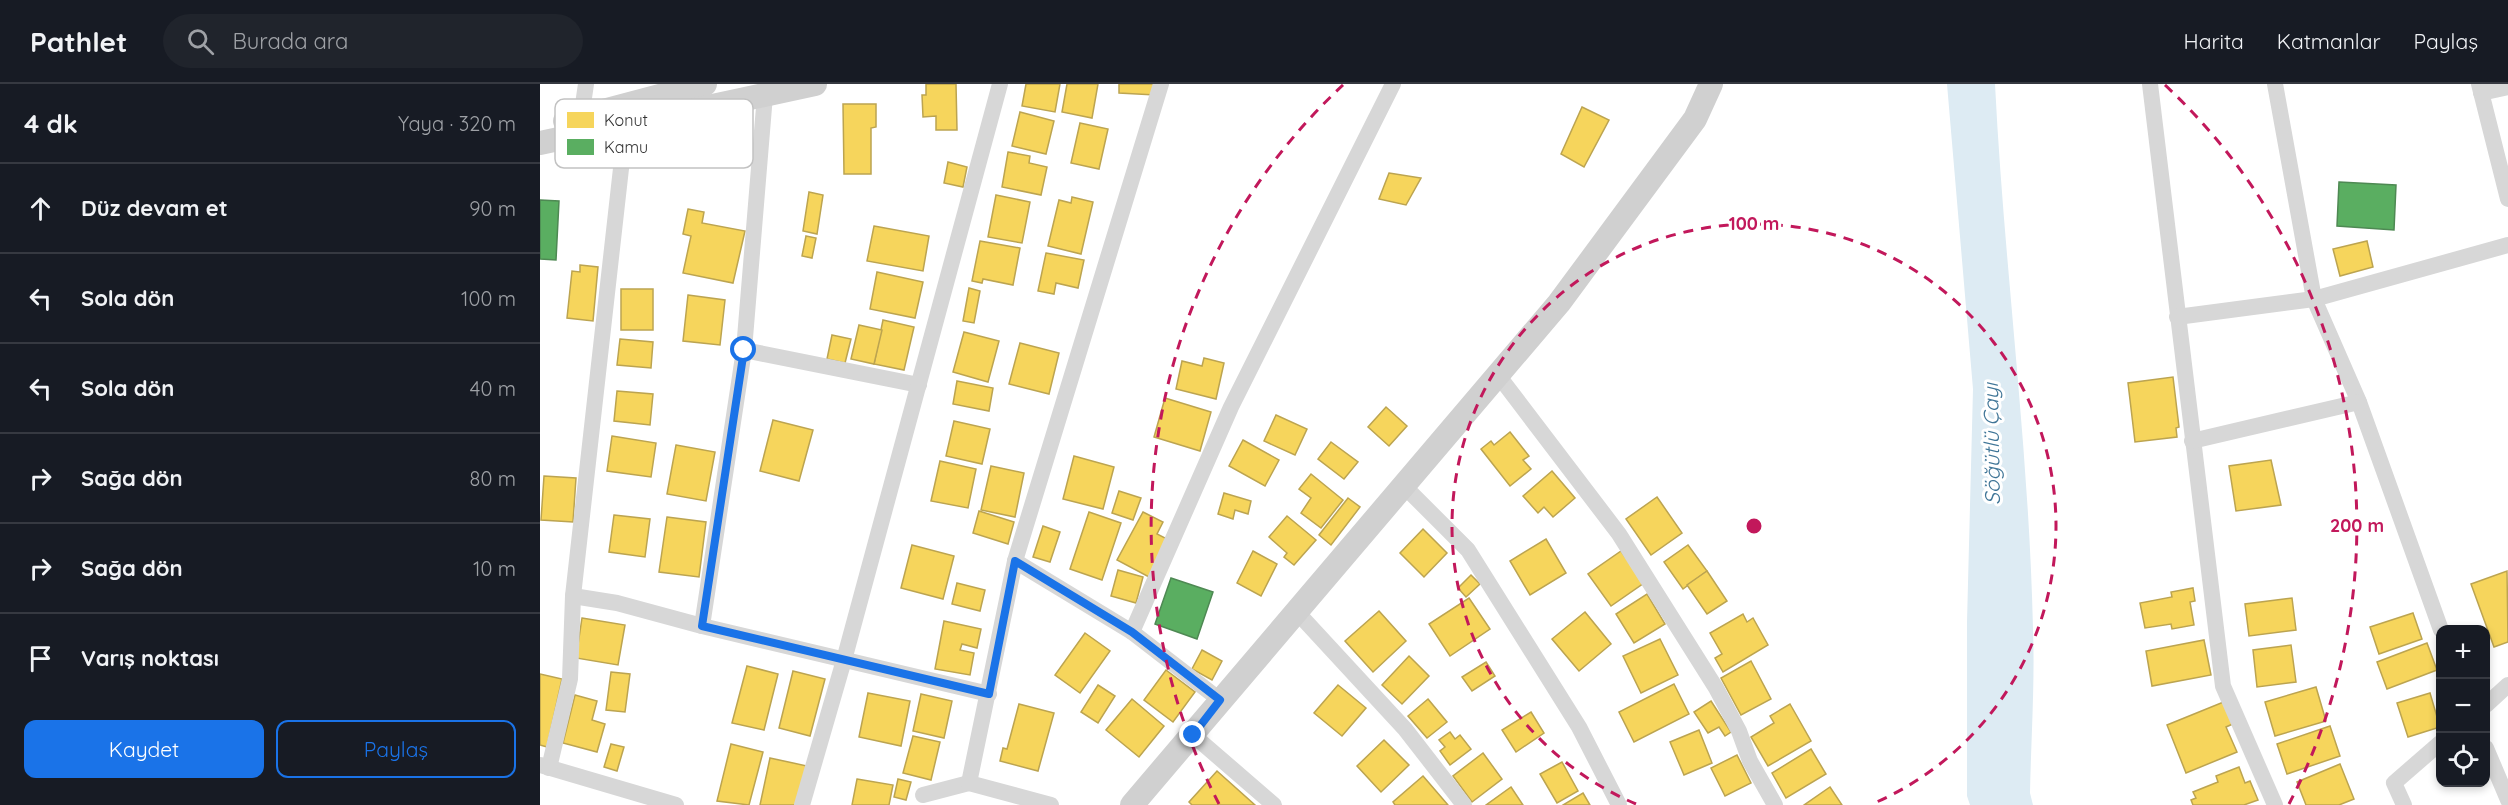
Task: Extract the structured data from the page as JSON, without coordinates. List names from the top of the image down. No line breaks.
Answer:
{"water":["Söğütlü Çayı"],"legend":["Konut","Kamu"],"page":{"header":"Pathlet","search":"Burada ara","nav":["Harita","Katmanlar","Paylaş"],"heading":["4 dk","Yaya · 320 m"],"list":[["Düz devam et","90 m"],["Sola dön","100 m"],["Sola dön","40 m"],["Sağa dön","80 m"],["Sağa dön","10 m"],"Varış noktası"],"map_buttons":["+","−"],"buttons":["Kaydet","Paylaş"]},"rings":["100 m","200 m"]}
